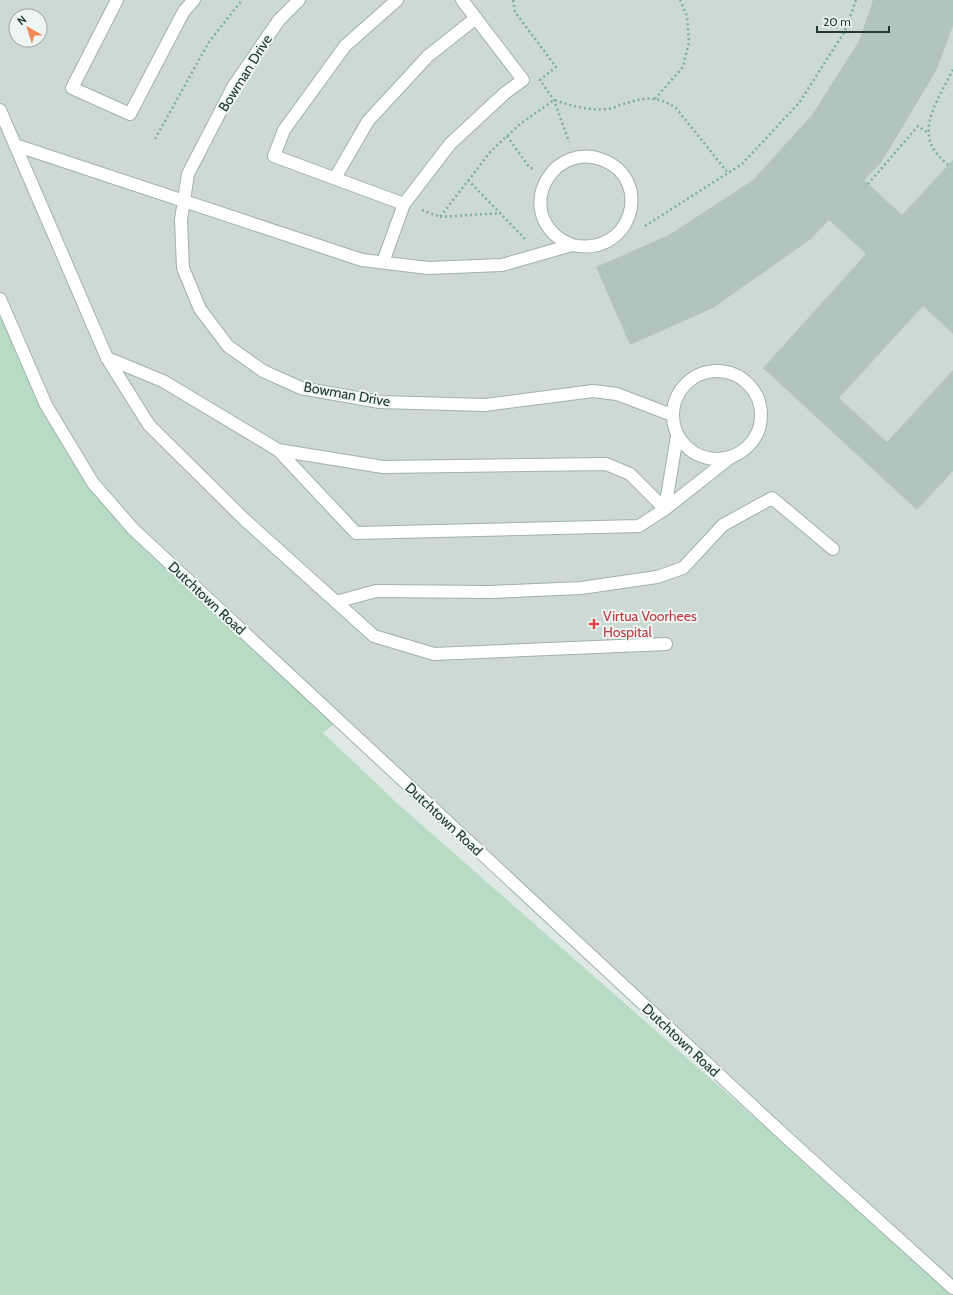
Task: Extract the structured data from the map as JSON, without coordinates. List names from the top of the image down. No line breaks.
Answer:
{"streets":{"street":["Bowman Drive","Dutchtown Road"]},"places":{"health":["Virtua Voorhees Hospital"]},"scale_bar":"20 m","north":"top left"}
